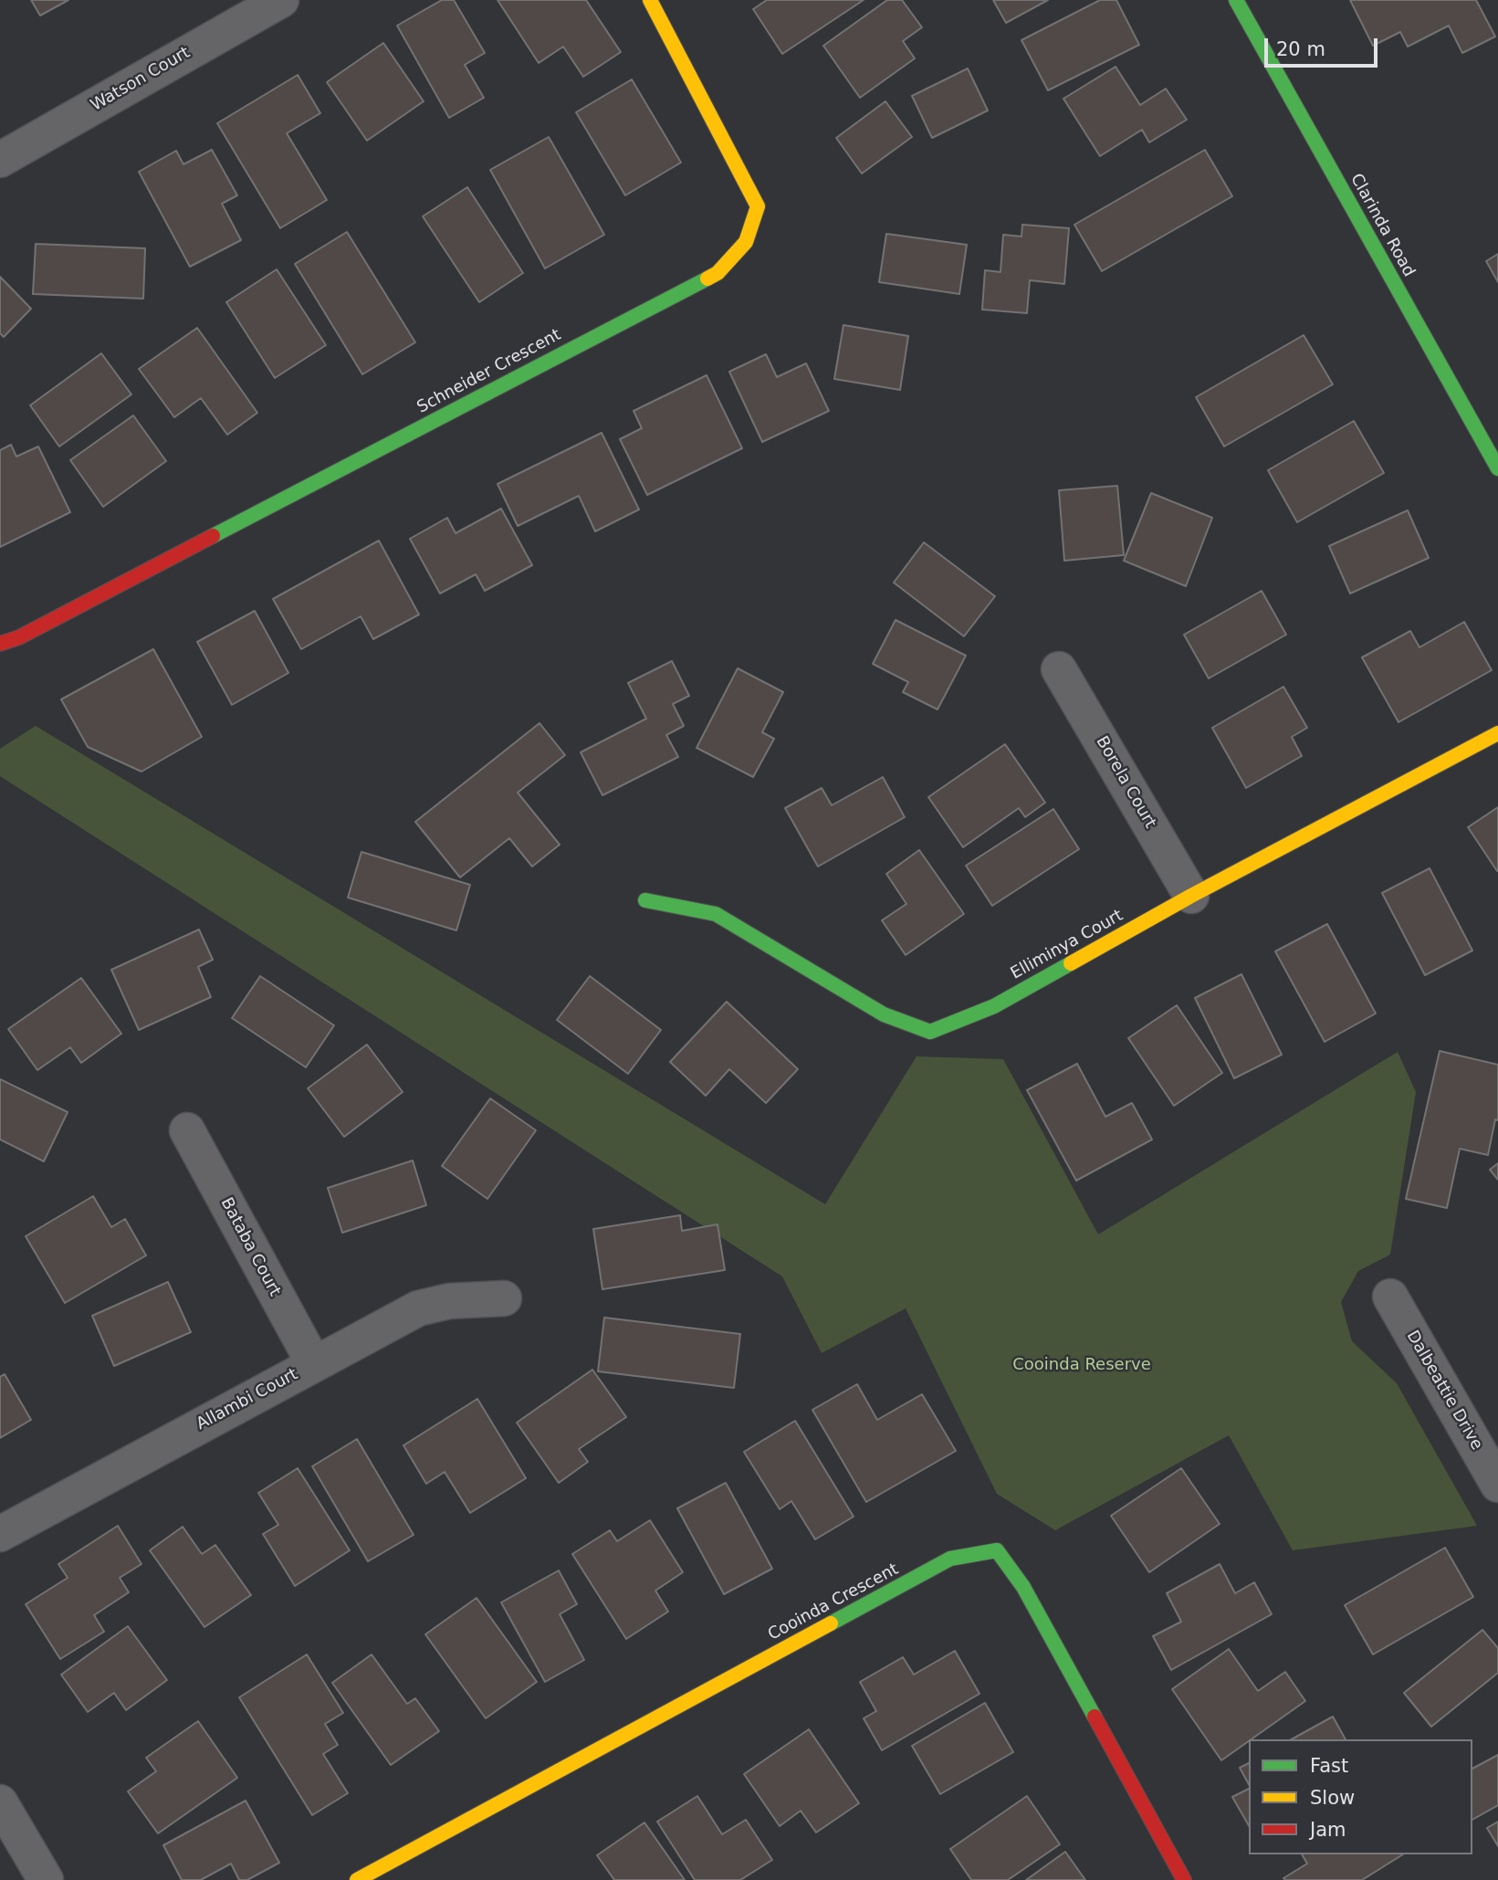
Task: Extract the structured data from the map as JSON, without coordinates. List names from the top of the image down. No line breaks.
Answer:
{"streets":{"street":["Watson Court","Clarinda Road","Schneider Crescent","Borela Court","Elliminya Court","Bataba Court","Dalbeattie Drive","Allambi Court","Cooinda Crescent"]},"crossings":[["Borela Court","Elliminya Court"],["Bataba Court","Allambi Court"]],"parks":["Cooinda Reserve"],"legend":["Fast","Slow","Jam"],"scale_bar":"20 m"}
